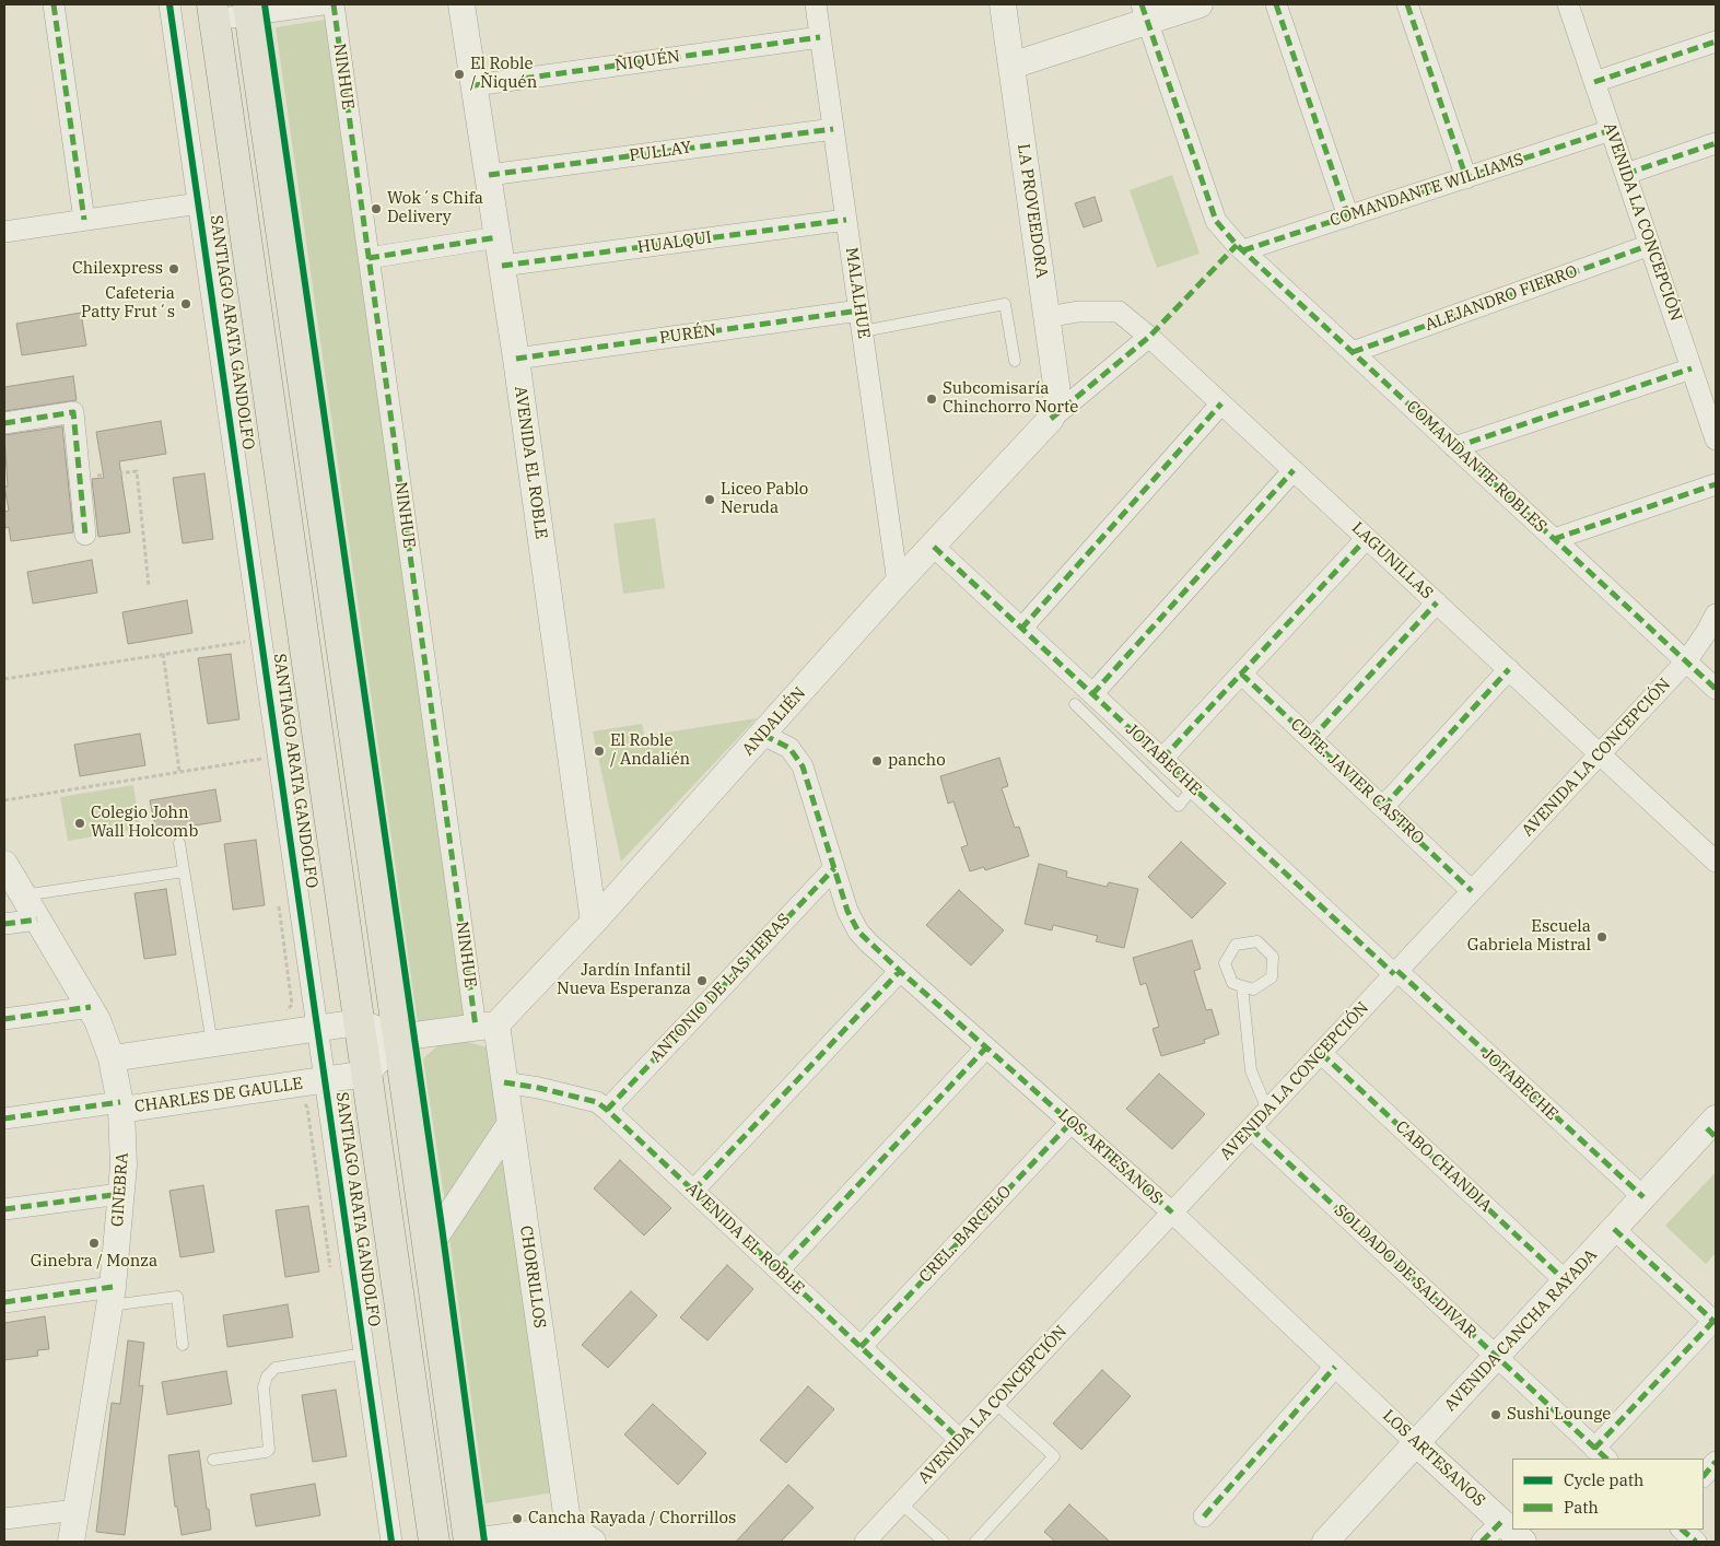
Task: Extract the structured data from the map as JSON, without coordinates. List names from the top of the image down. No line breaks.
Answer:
{"streets":{"main road":["SANTIAGO ARATA GANDOLFO"],"street":["ÑIQUÉN","NINHUE","PULLAY","COMANDANTE WILLIAMS","LA PROVEEDORA","AVENIDA LA CONCEPCIÓN","HUALQUI","MALALHUE","ALEJANDRO FIERRO","PURÉN","AVENIDA EL ROBLE","COMANDANTE ROBLES","LAGUNILLAS","ANDALIÉN","JOTABECHE","CDTE. JAVIER CASTRO","ANTONIO DE LAS HERAS","CHARLES DE GAULLE","LOS ARTESANOS","CABO CHANDIA","GINEBRA","CREL. BARCELO","SOLDADO DE SALDIVAR","CHORRILLOS","AVENIDA CANCHA RAYADA"]},"crossings":[["ÑIQUÉN","MALALHUE"],["ÑIQUÉN","AVENIDA EL ROBLE"],["NINHUE","ANDALIÉN"],["NINHUE","CHORRILLOS"],["PULLAY","MALALHUE"],["PULLAY","AVENIDA EL ROBLE"],["COMANDANTE WILLIAMS","AVENIDA LA CONCEPCIÓN"],["COMANDANTE WILLIAMS","COMANDANTE ROBLES"],["LA PROVEEDORA","LAGUNILLAS"],["LA PROVEEDORA","ANDALIÉN"],["AVENIDA LA CONCEPCIÓN","ALEJANDRO FIERRO"],["AVENIDA LA CONCEPCIÓN","AVENIDA EL ROBLE"],["AVENIDA LA CONCEPCIÓN","COMANDANTE ROBLES"],["AVENIDA LA CONCEPCIÓN","LAGUNILLAS"],["AVENIDA LA CONCEPCIÓN","JOTABECHE"],["AVENIDA LA CONCEPCIÓN","CDTE. JAVIER CASTRO"],["AVENIDA LA CONCEPCIÓN","LOS ARTESANOS"],["AVENIDA LA CONCEPCIÓN","CABO CHANDIA"],["AVENIDA LA CONCEPCIÓN","SOLDADO DE SALDIVAR"],["HUALQUI","MALALHUE"],["HUALQUI","AVENIDA EL ROBLE"],["MALALHUE","PURÉN"],["MALALHUE","ANDALIÉN"],["ALEJANDRO FIERRO","COMANDANTE ROBLES"],["SANTIAGO ARATA GANDOLFO","CHARLES DE GAULLE"],["PURÉN","AVENIDA EL ROBLE"],["AVENIDA EL ROBLE","ANDALIÉN"],["AVENIDA EL ROBLE","ANTONIO DE LAS HERAS"],["AVENIDA EL ROBLE","CREL. BARCELO"],["AVENIDA EL ROBLE","CHORRILLOS"],["ANDALIÉN","JOTABECHE"],["ANDALIÉN","LOS ARTESANOS"],["ANDALIÉN","CHORRILLOS"],["JOTABECHE","AVENIDA CANCHA RAYADA"],["ANTONIO DE LAS HERAS","LOS ARTESANOS"],["CHARLES DE GAULLE","GINEBRA"],["LOS ARTESANOS","CREL. BARCELO"],["LOS ARTESANOS","AVENIDA CANCHA RAYADA"],["CABO CHANDIA","AVENIDA CANCHA RAYADA"],["SOLDADO DE SALDIVAR","AVENIDA CANCHA RAYADA"]],"places":["El Roble / Ñiquén","Wok´s Chifa Delivery","Chilexpress","Cafeteria Patty Frut´s","Subcomisaría Chinchorro Norte","Liceo Pablo Neruda","El Roble / Andalién","pancho","Colegio John Wall Holcomb","Escuela Gabriela Mistral","Jardín Infantil Nueva Esperanza","Ginebra / Monza","Sushi Lounge","Cancha Rayada / Chorrillos"],"legend":["Cycle path","Path"]}
